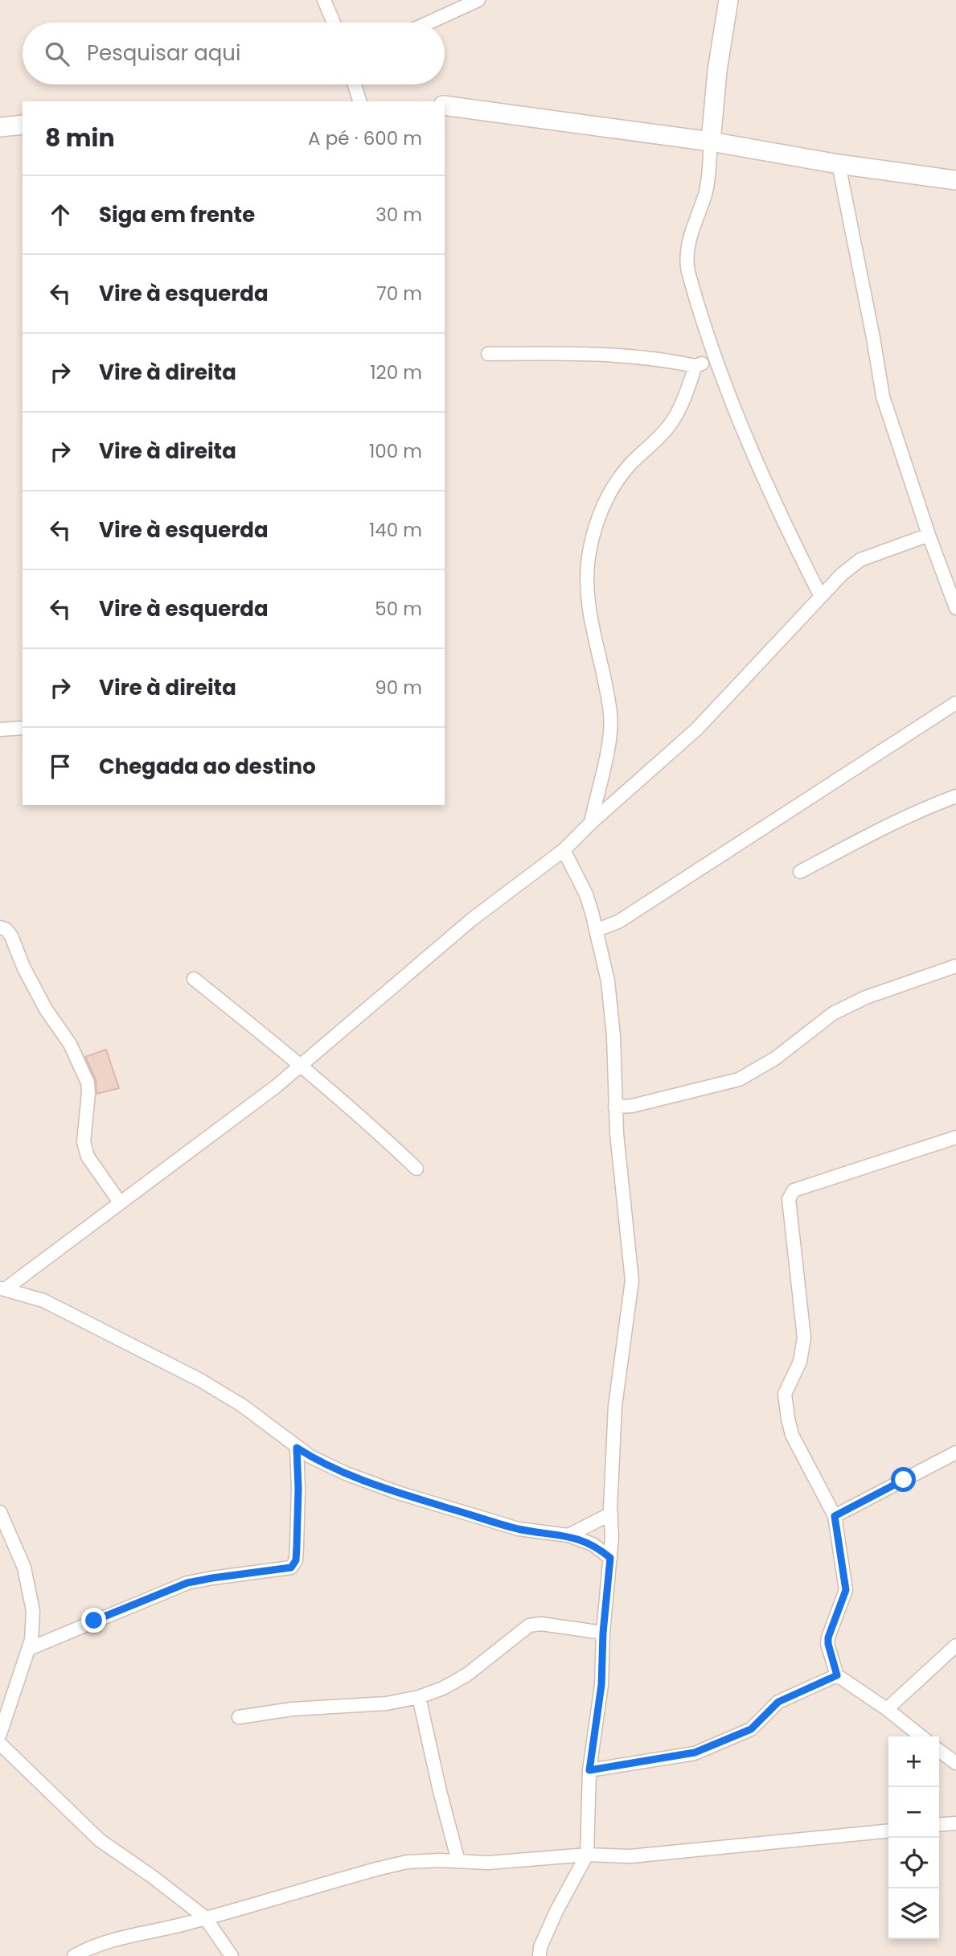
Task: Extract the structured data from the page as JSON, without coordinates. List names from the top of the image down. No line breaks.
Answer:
{"page":{"search":"Pesquisar aqui","heading":["8 min","A pé · 600 m"],"list":[["Siga em frente","30 m"],["Vire à esquerda","70 m"],["Vire à direita","120 m"],["Vire à direita","100 m"],["Vire à esquerda","140 m"],["Vire à esquerda","50 m"],["Vire à direita","90 m"],"Chegada ao destino"],"map_buttons":["+","−"]}}
